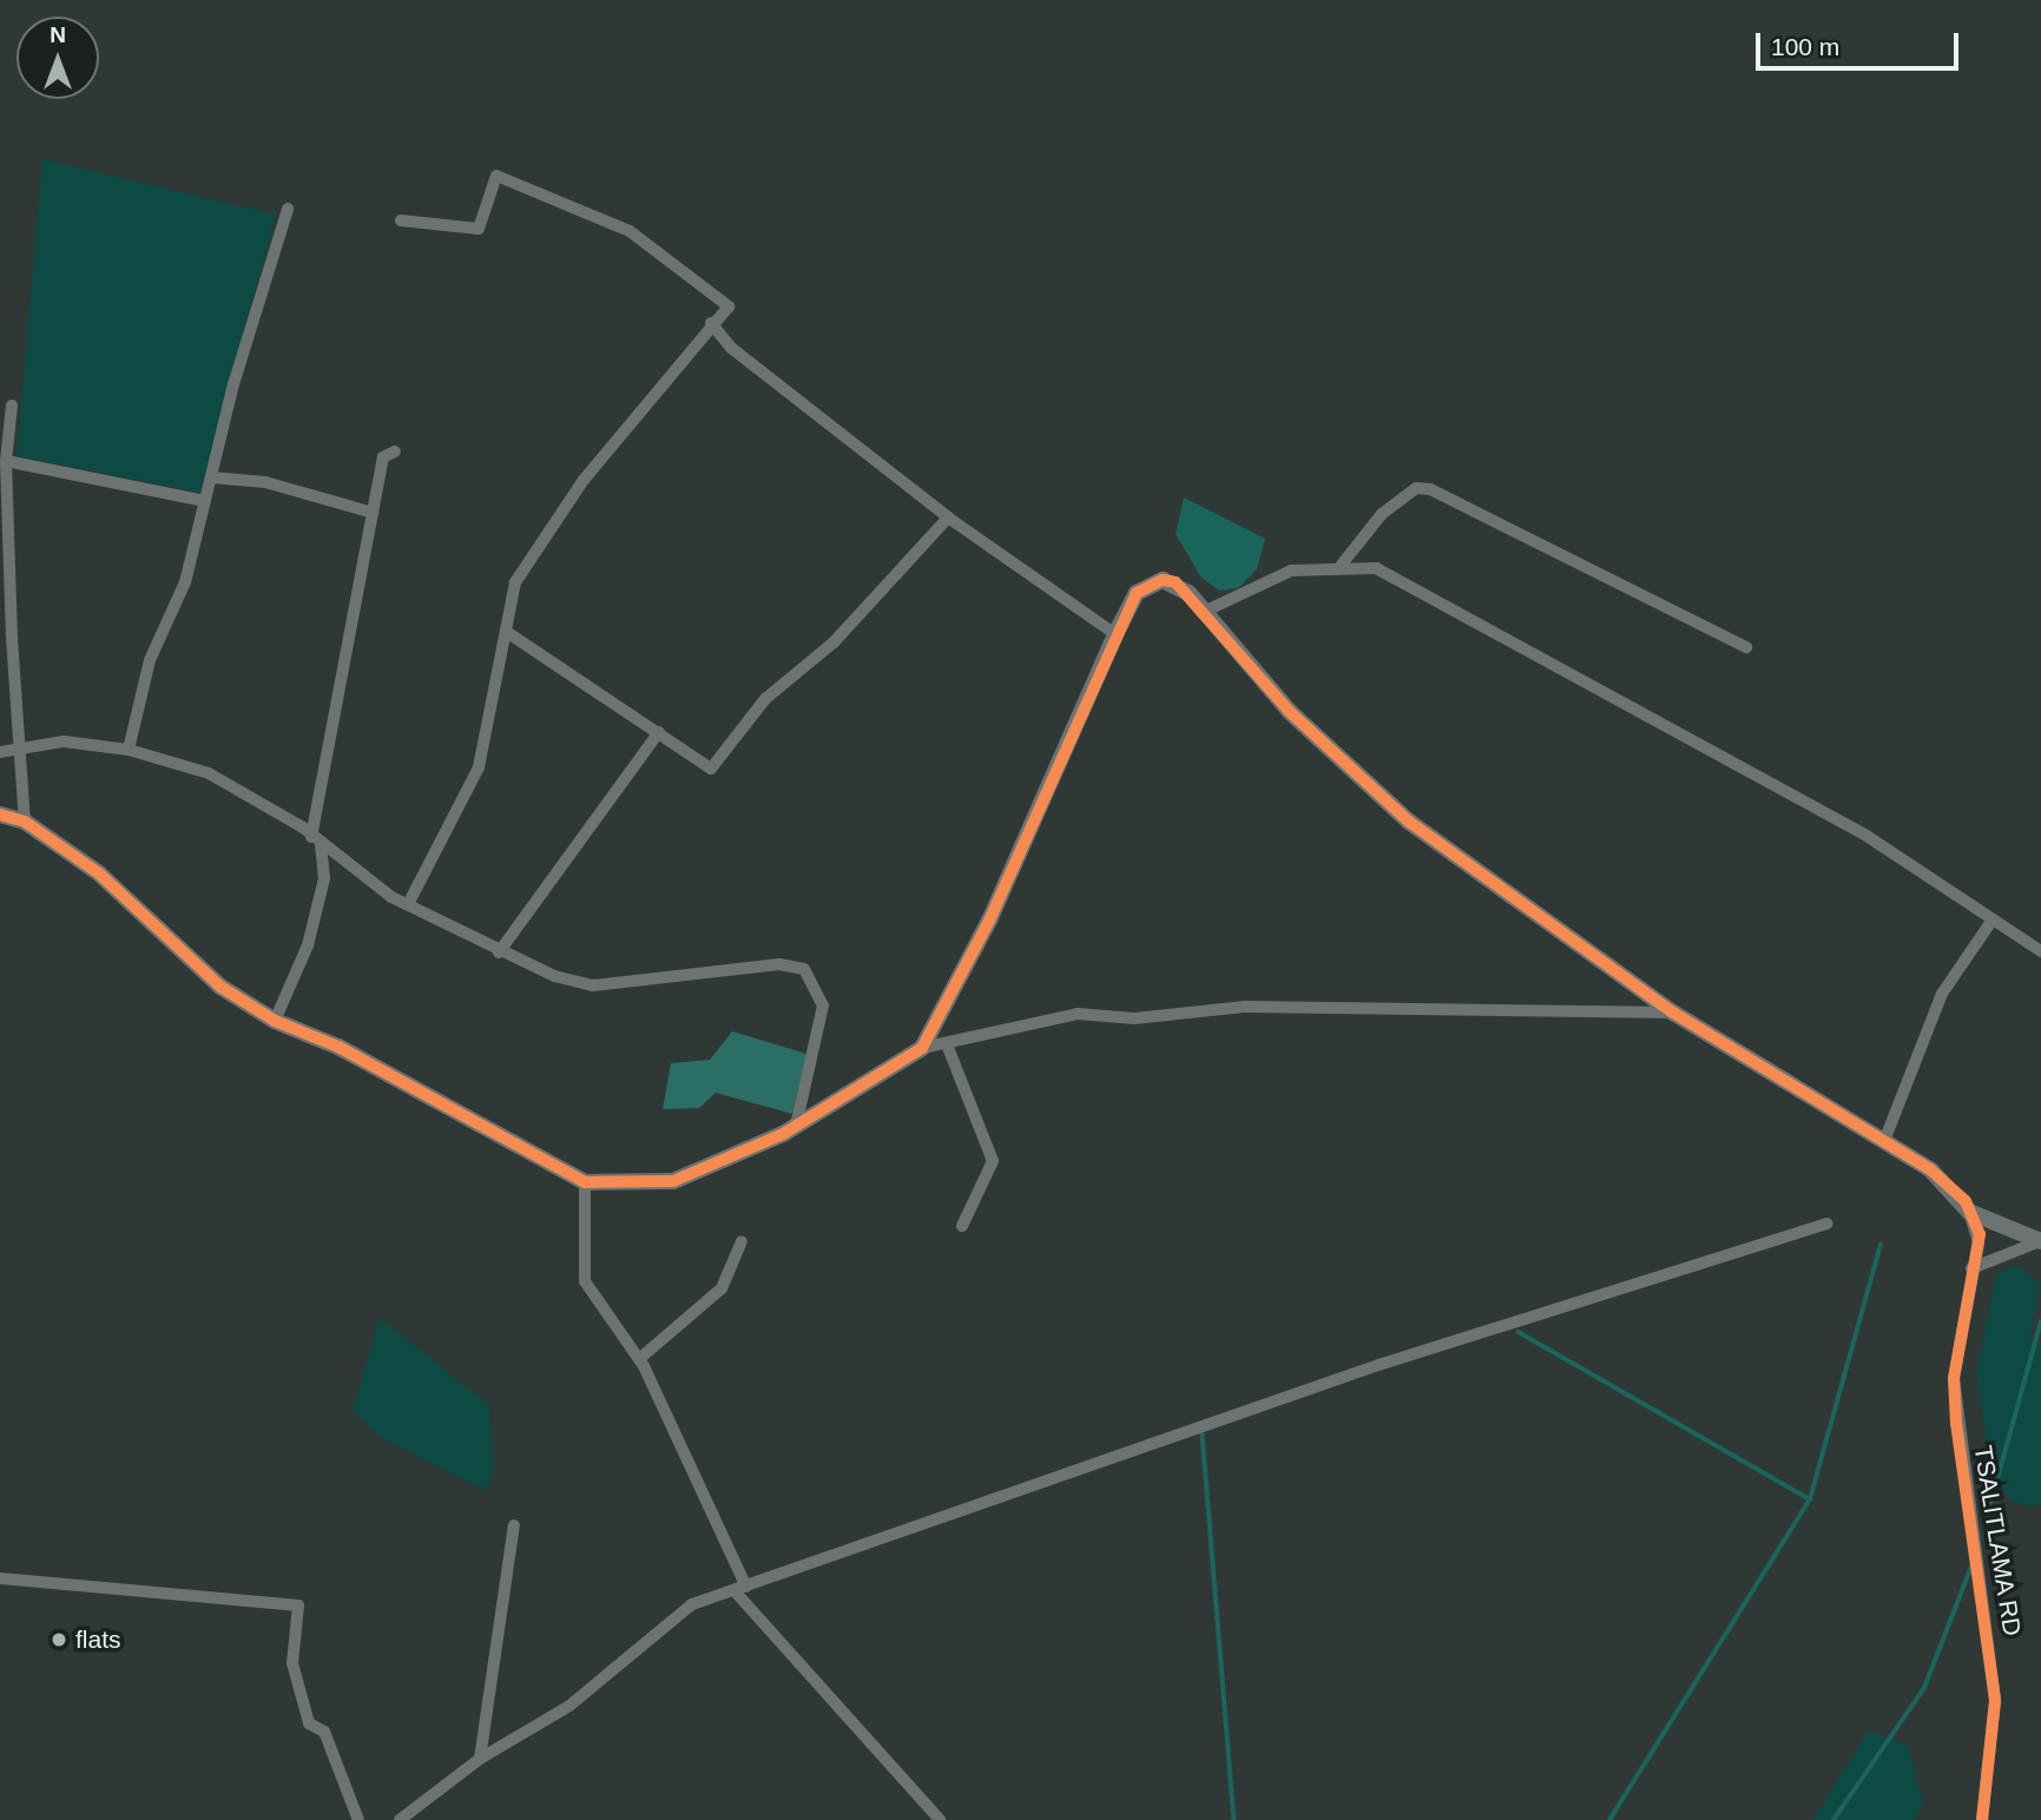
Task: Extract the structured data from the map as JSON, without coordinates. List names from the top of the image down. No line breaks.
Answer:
{"streets":{"street":["TSALITLAMA RD"]},"places":["flats"],"scale_bar":"100 m","north":"top"}
